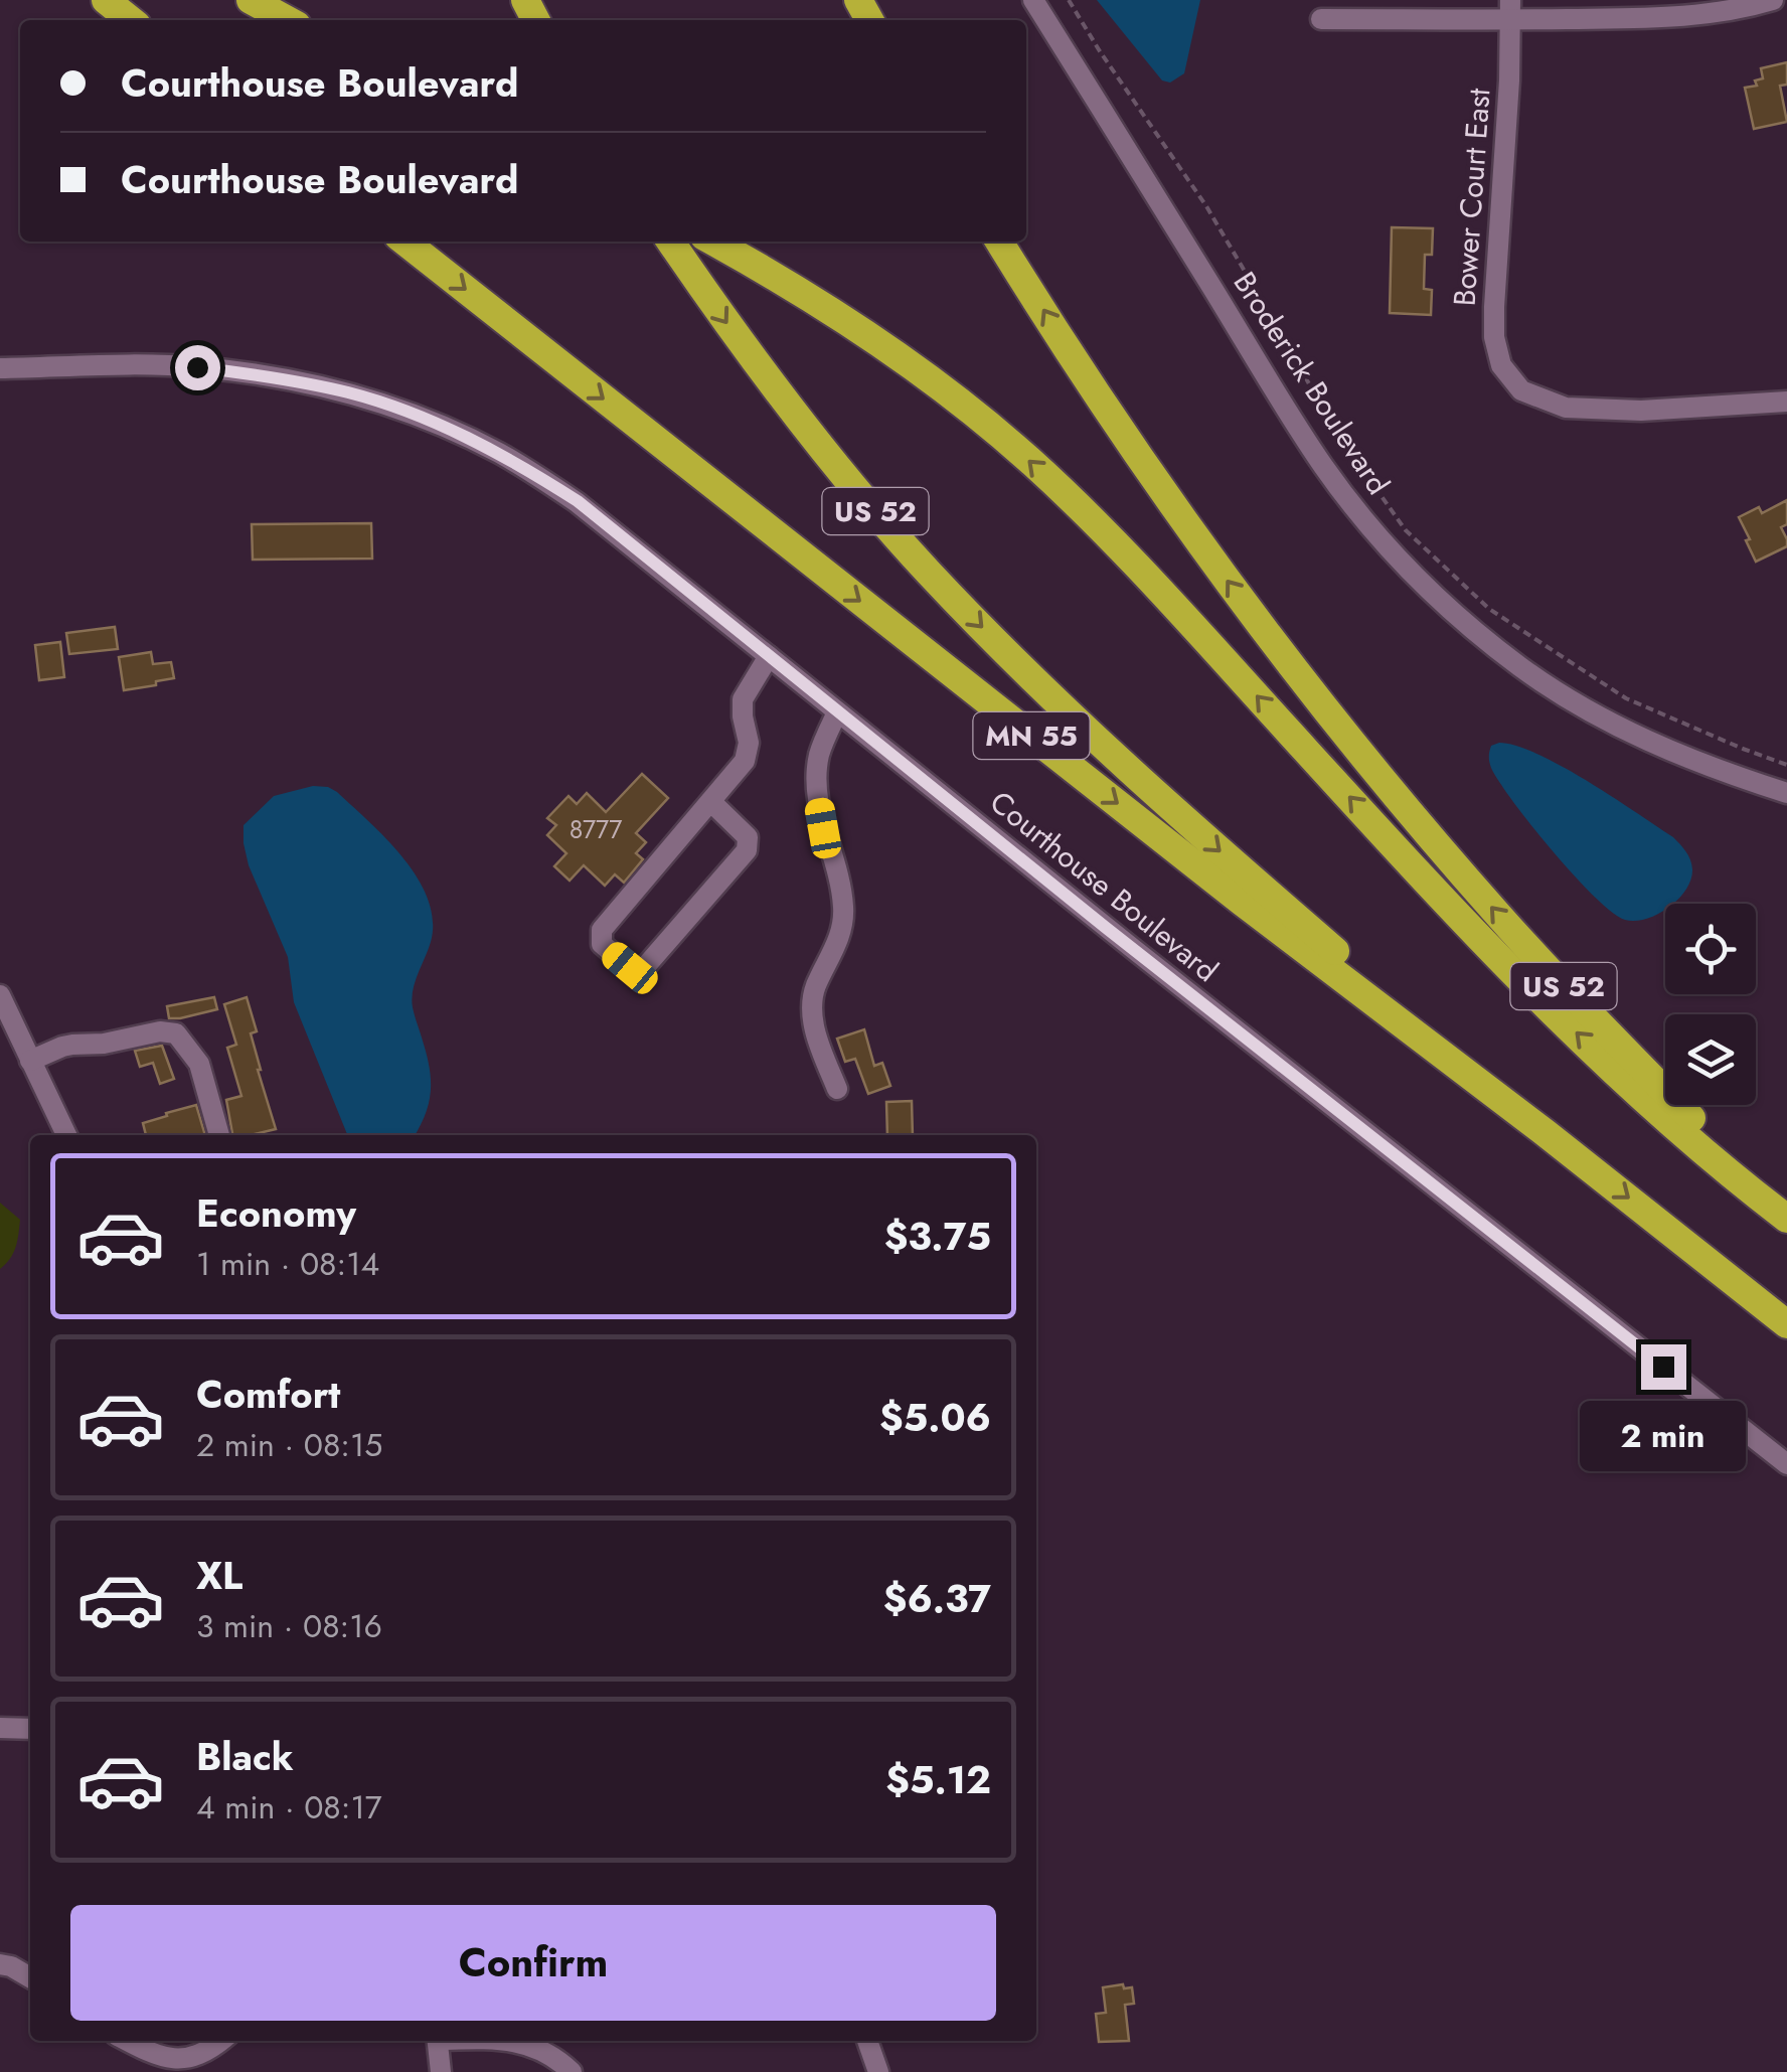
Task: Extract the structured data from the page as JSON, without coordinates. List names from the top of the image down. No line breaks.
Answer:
{"streets":{"highway":["US 52","MN 55"],"street":["Bower Court East","Broderick Boulevard","Courthouse Boulevard"]},"crossings":[["US 52","MN 55"]],"house_numbers":["8777"],"page":{"banner":["Courthouse Boulevard","Courthouse Boulevard"],"list":[{"name":"Economy","note":"1 min · 08:14","value":"$3.75"},{"name":"Comfort","note":"2 min · 08:15","value":"$5.06"},{"name":"XL","note":"3 min · 08:16","value":"$6.37"},{"name":"Black","note":"4 min · 08:17","value":"$5.12"}],"bubble":"2 min","buttons":"Confirm"}}
